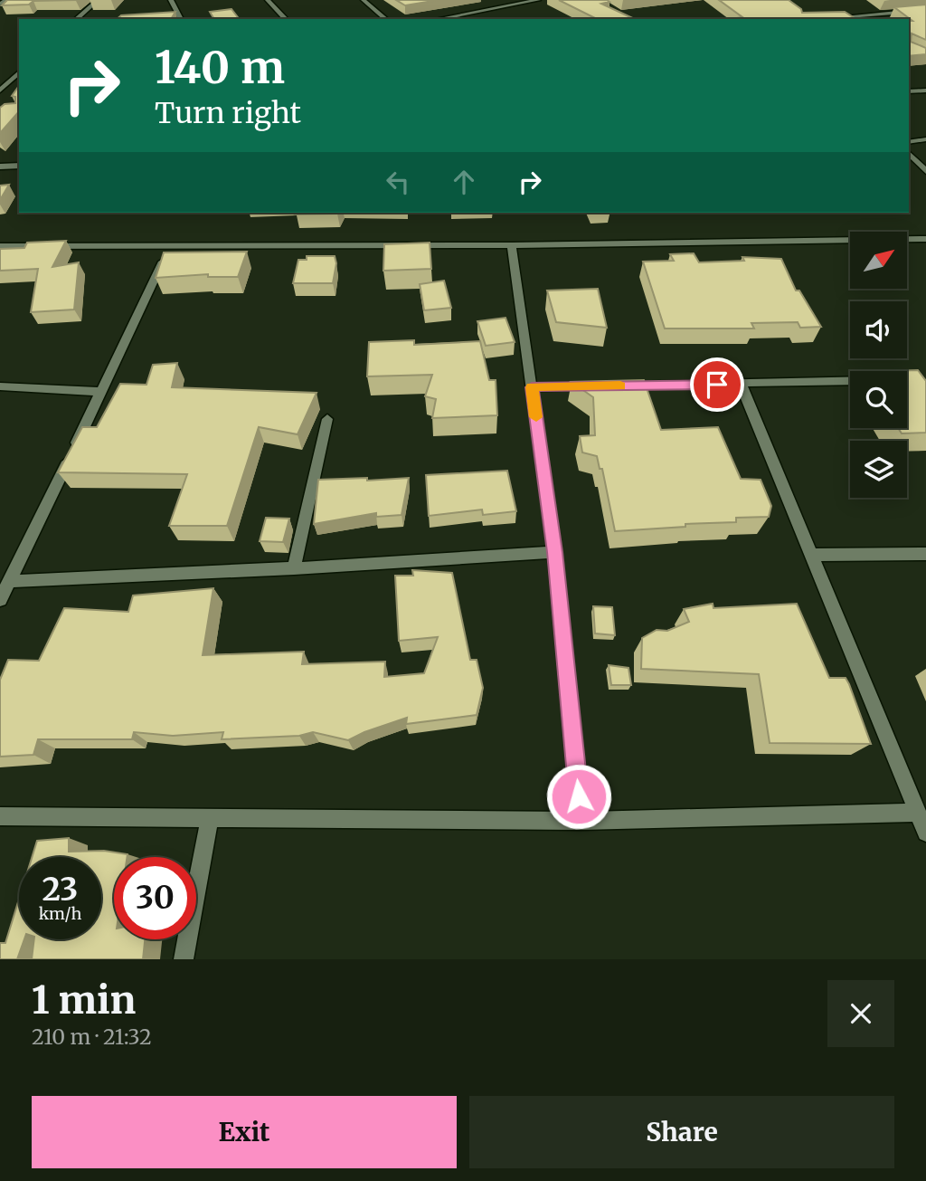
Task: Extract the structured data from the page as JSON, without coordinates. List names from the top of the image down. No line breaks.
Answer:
{"north":"top right","page":{"turn":["140 m","Turn right"],"speed":"23 km/h","limit":"30","heading":["1 min","210 m · 21:32"],"buttons":["Exit","Share"]}}
